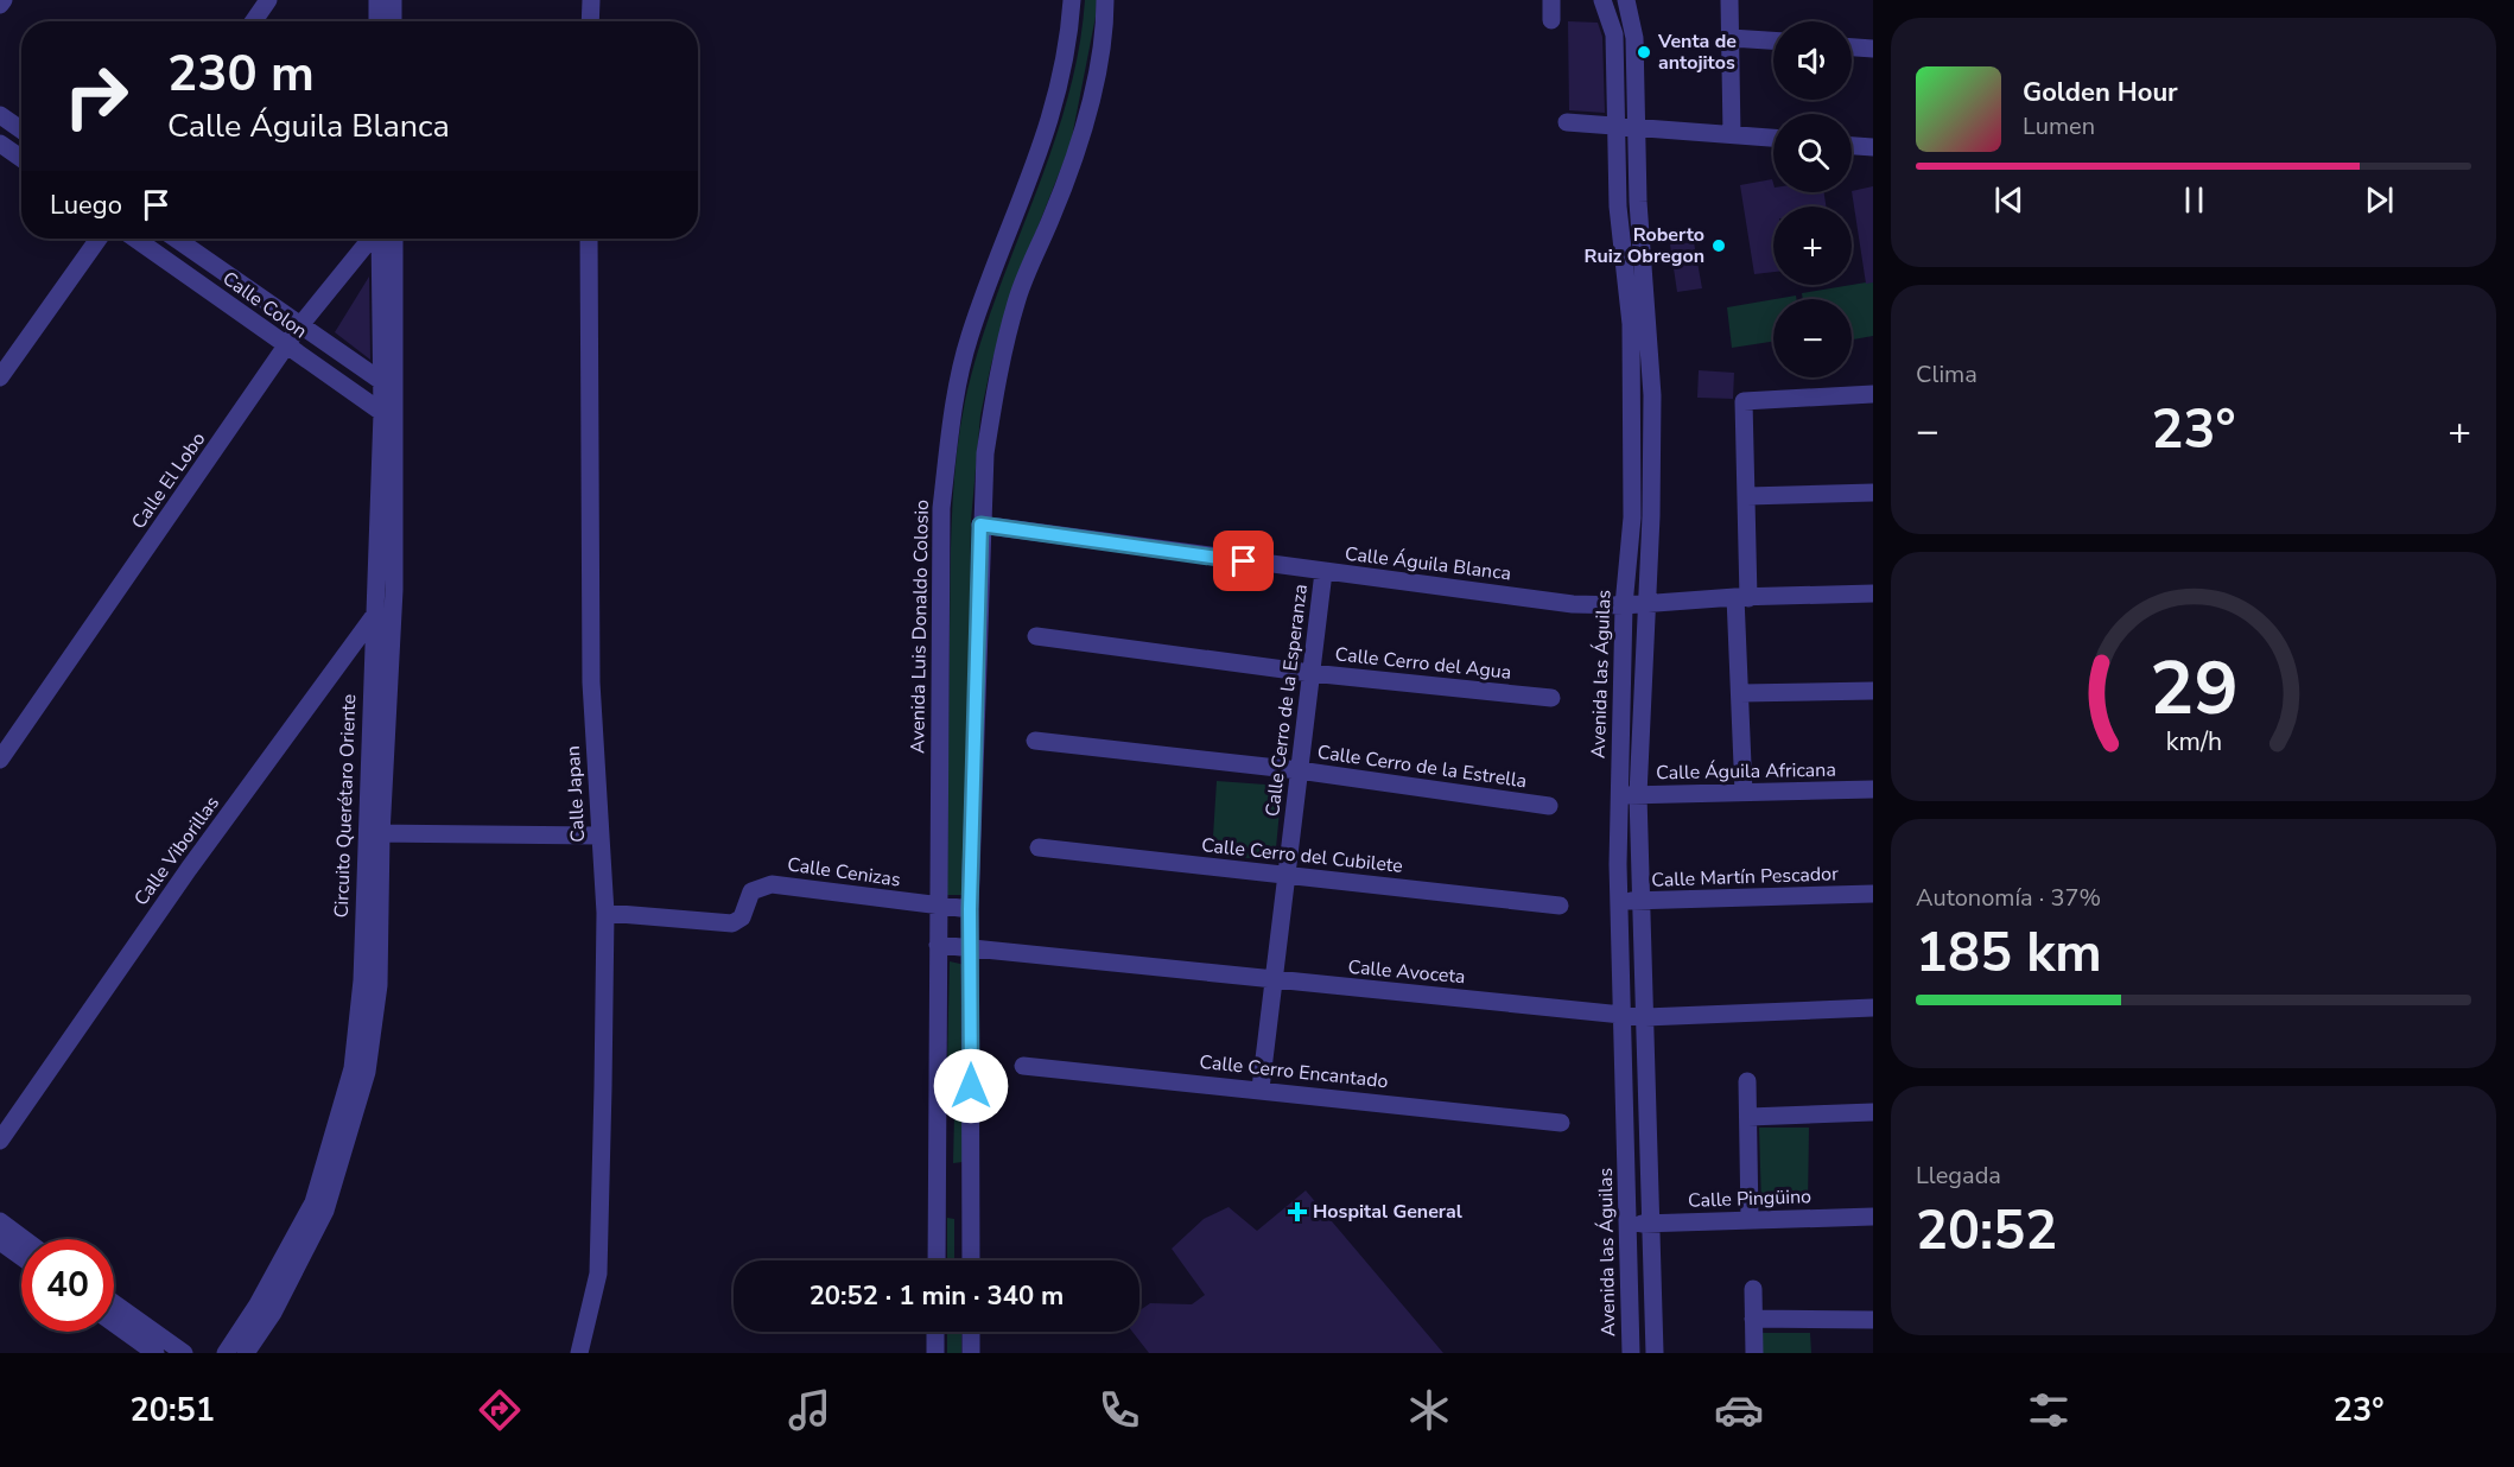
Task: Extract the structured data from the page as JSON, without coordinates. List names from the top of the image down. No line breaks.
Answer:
{"streets":{"street":["Calle Colon","Calle El Lobo","Calle Águila Blanca","Avenida Luis Donaldo Colosio","Calle Cerro del Agua","Avenida las Águilas","Calle Cerro de la Esperanza","Calle Cerro de la Estrella","Calle Águila Africana","Calle Japan","Circuito Querétaro Oriente","Calle Viborillas","Calle Cerro del Cubilete","Calle Cenizas","Calle Martín Pescador","Calle Avoceta","Calle Cerro Encantado","Calle Pingüino"]},"crossings":[["Calle Colon","Calle El Lobo"],["Calle Colon","Circuito Querétaro Oriente"],["Calle Águila Blanca","Avenida las Águilas"],["Calle Águila Blanca","Calle Cerro de la Esperanza"],["Avenida Luis Donaldo Colosio","Calle Cenizas"],["Avenida Luis Donaldo Colosio","Calle Avoceta"],["Calle Cerro del Agua","Calle Cerro de la Esperanza"],["Avenida las Águilas","Calle Águila Africana"],["Avenida las Águilas","Calle Martín Pescador"],["Avenida las Águilas","Calle Avoceta"],["Avenida las Águilas","Calle Pingüino"],["Calle Cerro de la Esperanza","Calle Cerro de la Estrella"],["Calle Cerro de la Esperanza","Calle Cerro del Cubilete"],["Calle Cerro de la Esperanza","Calle Avoceta"],["Calle Cerro de la Esperanza","Calle Cerro Encantado"],["Calle Japan","Calle Cenizas"],["Circuito Querétaro Oriente","Calle Viborillas"]],"places":{"other":["Venta de antojitos","Roberto Ruiz Obregon"],"health":["Hospital General"]},"page":{"map_buttons":["+","−"],"turn":["230 m","Calle Águila Blanca"],"song":["Golden Hour","Lumen"],"then":"Luego","tile":["Clima",["Autonomía · 37%","185 km"],["Llegada","20:52"]],"heat":["−","23°","+"],"limit":"40","trip":"20:52 · 1 min · 340 m","tabs":["20:51","23°"],"gauge":["29","km/h"]}}
